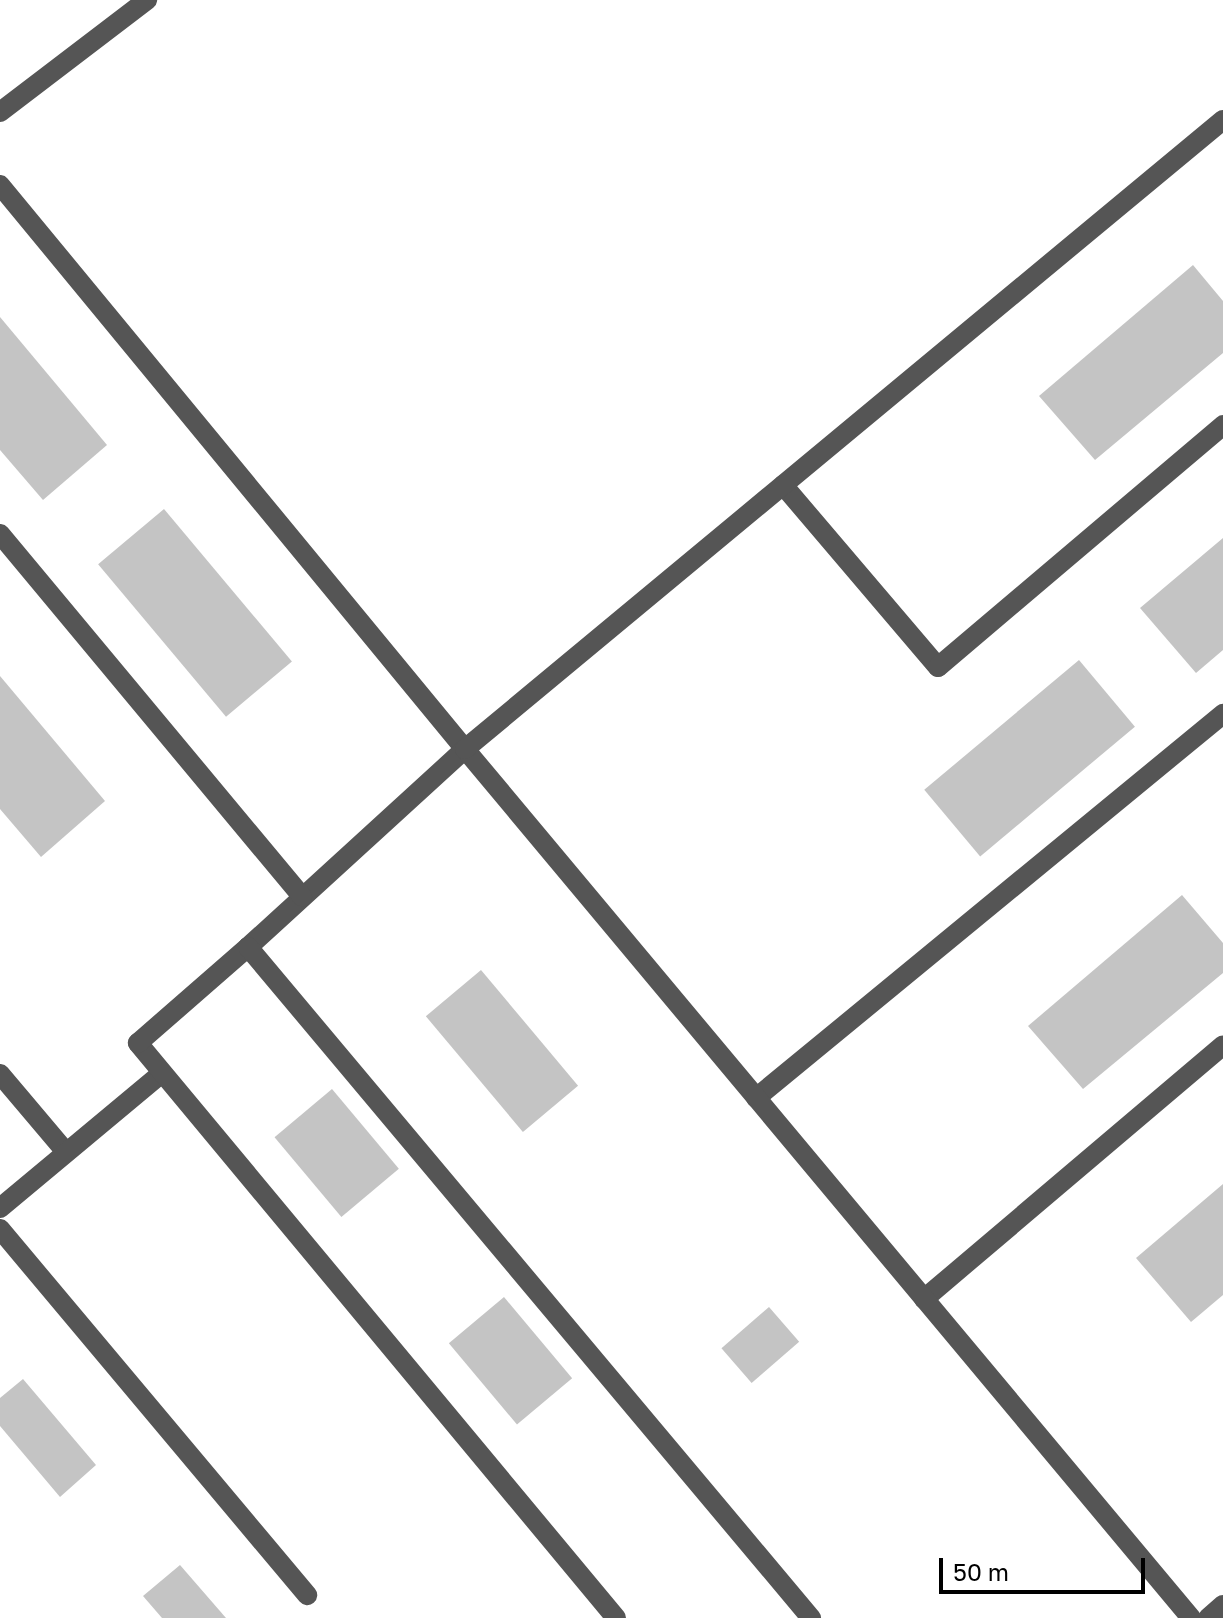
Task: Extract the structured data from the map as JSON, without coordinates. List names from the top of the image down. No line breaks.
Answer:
{"scale_bar":"50 m"}
